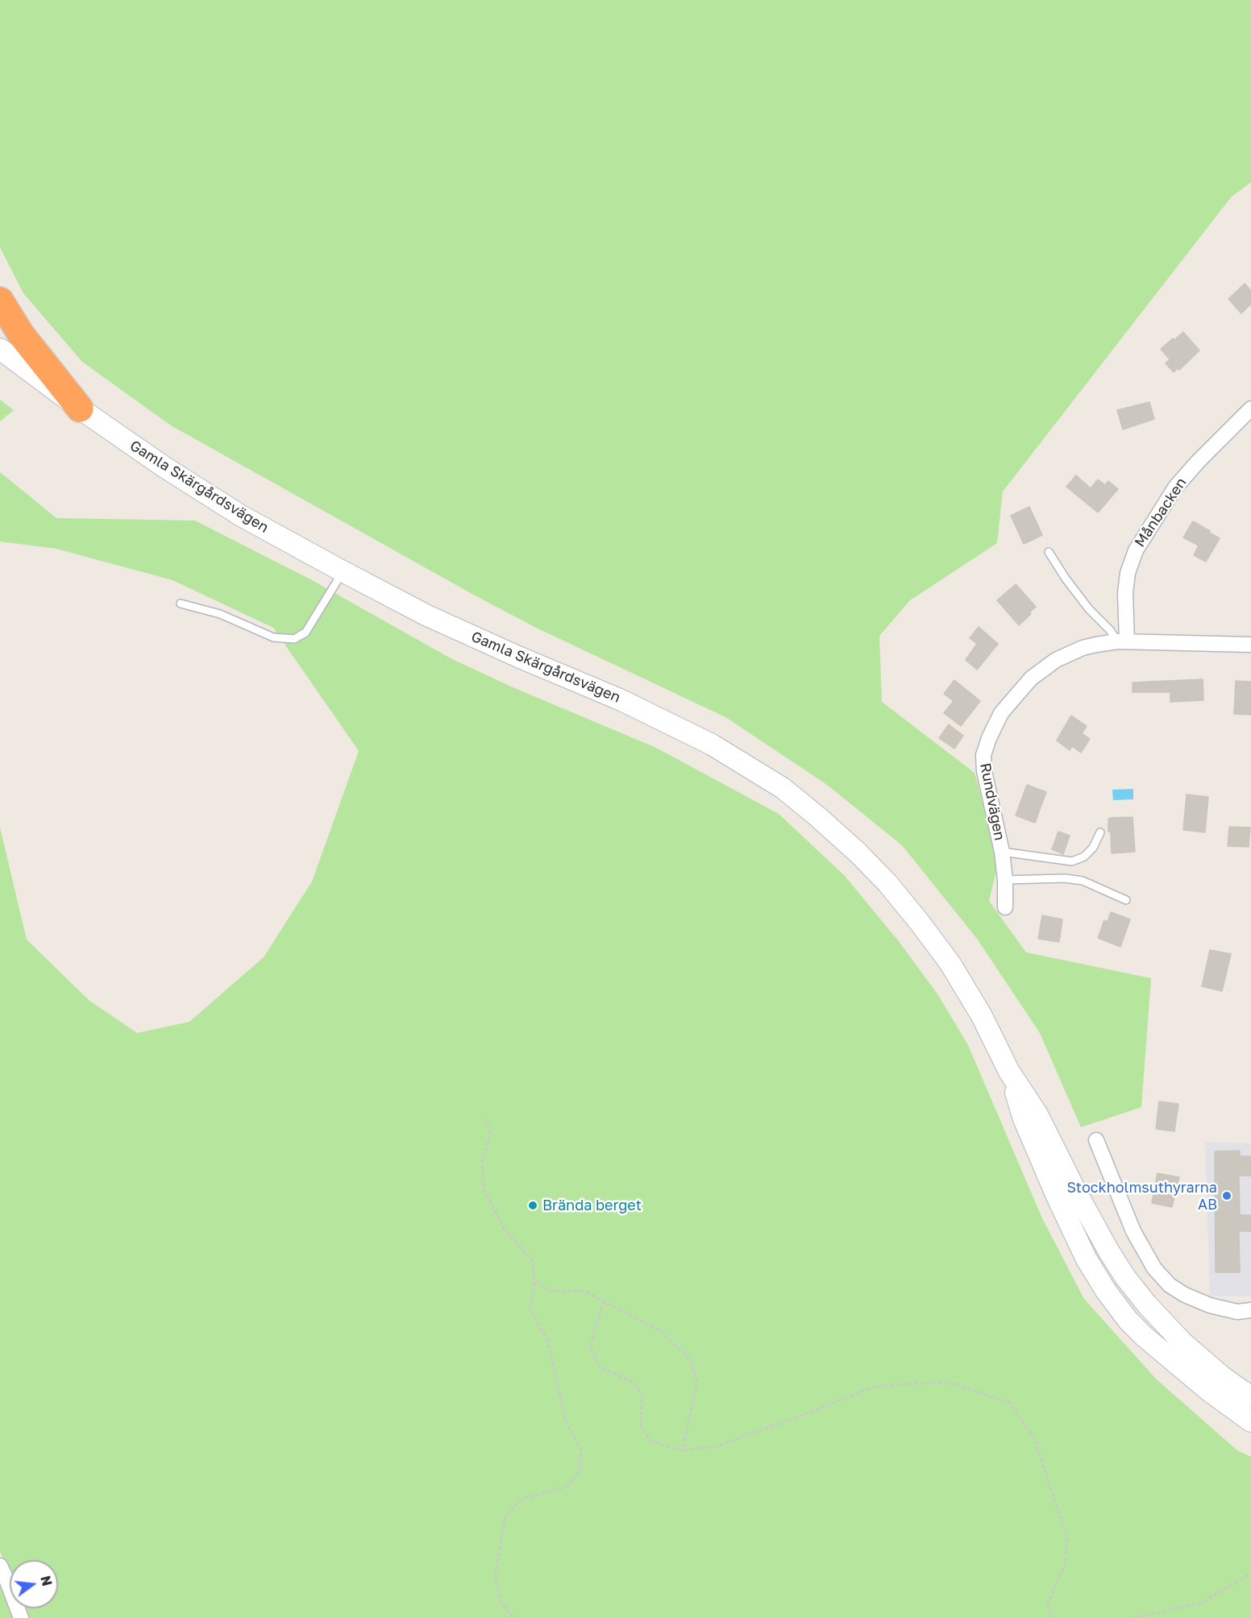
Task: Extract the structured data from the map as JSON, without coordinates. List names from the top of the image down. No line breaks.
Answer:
{"streets":{"main road":["Gamla Skärgårdsvägen"],"street":["Månbacken","Rundvägen"]},"crossings":[["Månbacken","Rundvägen"]],"places":["Stockholmsuthyrarna AB","Brända berget"],"north":"right"}
